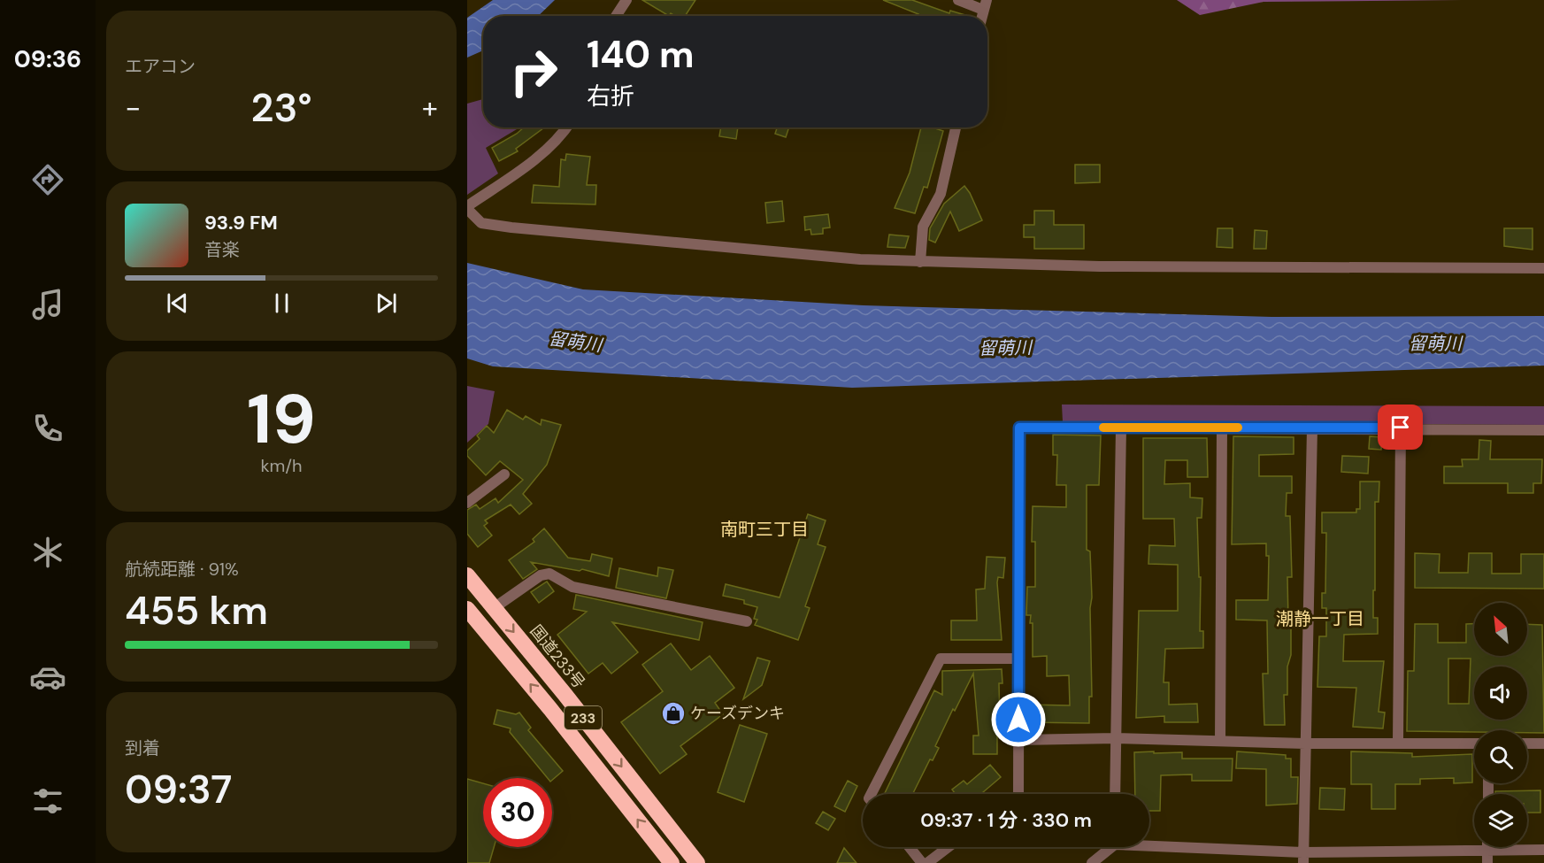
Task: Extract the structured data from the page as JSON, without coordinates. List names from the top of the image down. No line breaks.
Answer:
{"streets":{"highway":["国道233号","233"]},"districts":["南町三丁目","潮静一丁目"],"water":["留萌川"],"places":{"shop":["ケーズデンキ"]},"north":"top left","page":{"tabs":"09:36","tile":["エアコン",["19","km/h"],["航続距離 · 91%","455 km"],["到着","09:37"]],"turn":["140 m","右折"],"heat":["−","23°","+"],"song":["93.9 FM","音楽"],"limit":"30","trip":"09:37 · 1 分 · 330 m"}}
